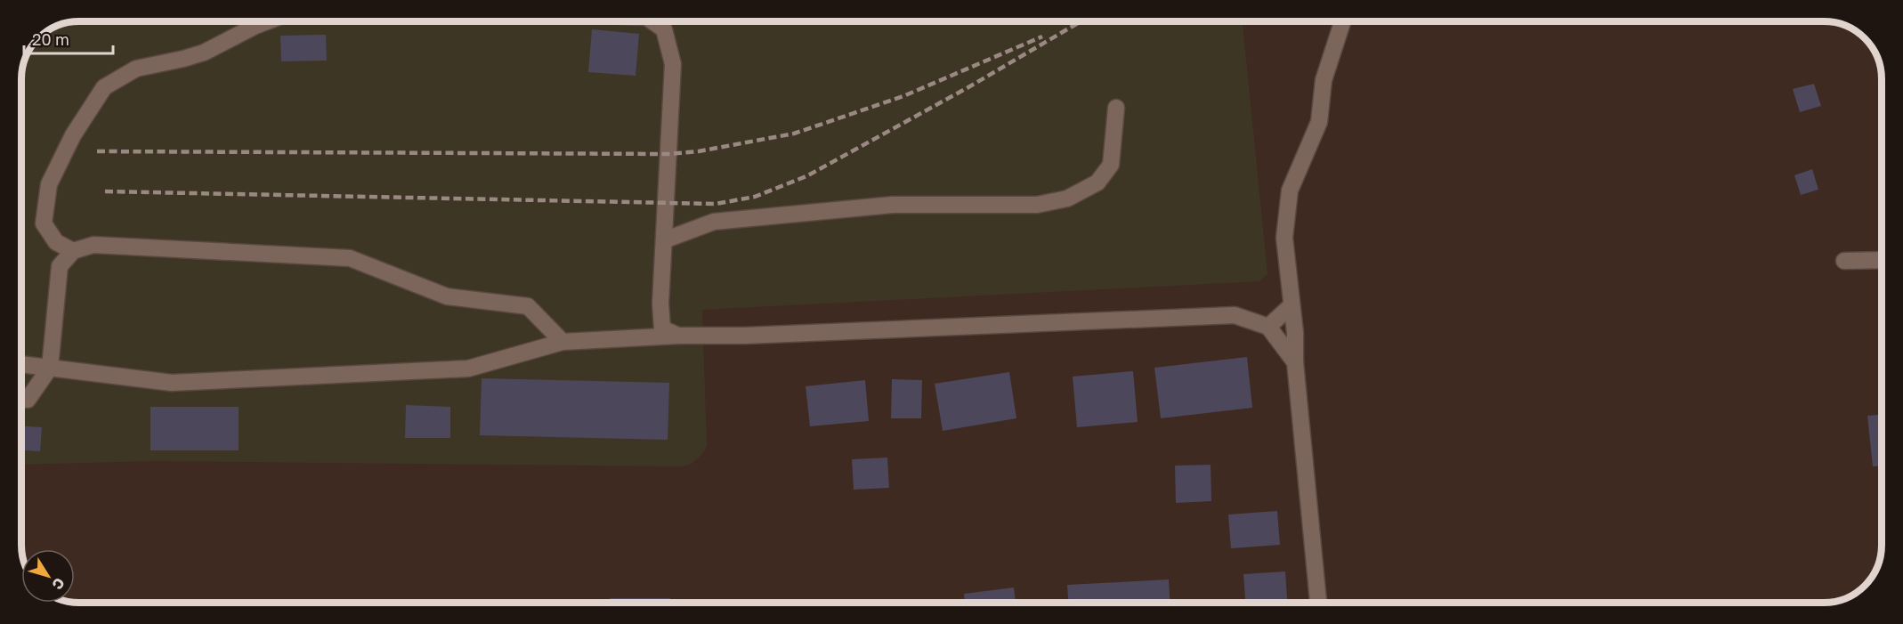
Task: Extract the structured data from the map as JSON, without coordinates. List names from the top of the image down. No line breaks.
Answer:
{"scale_bar":"20 m","north":"bottom right"}
